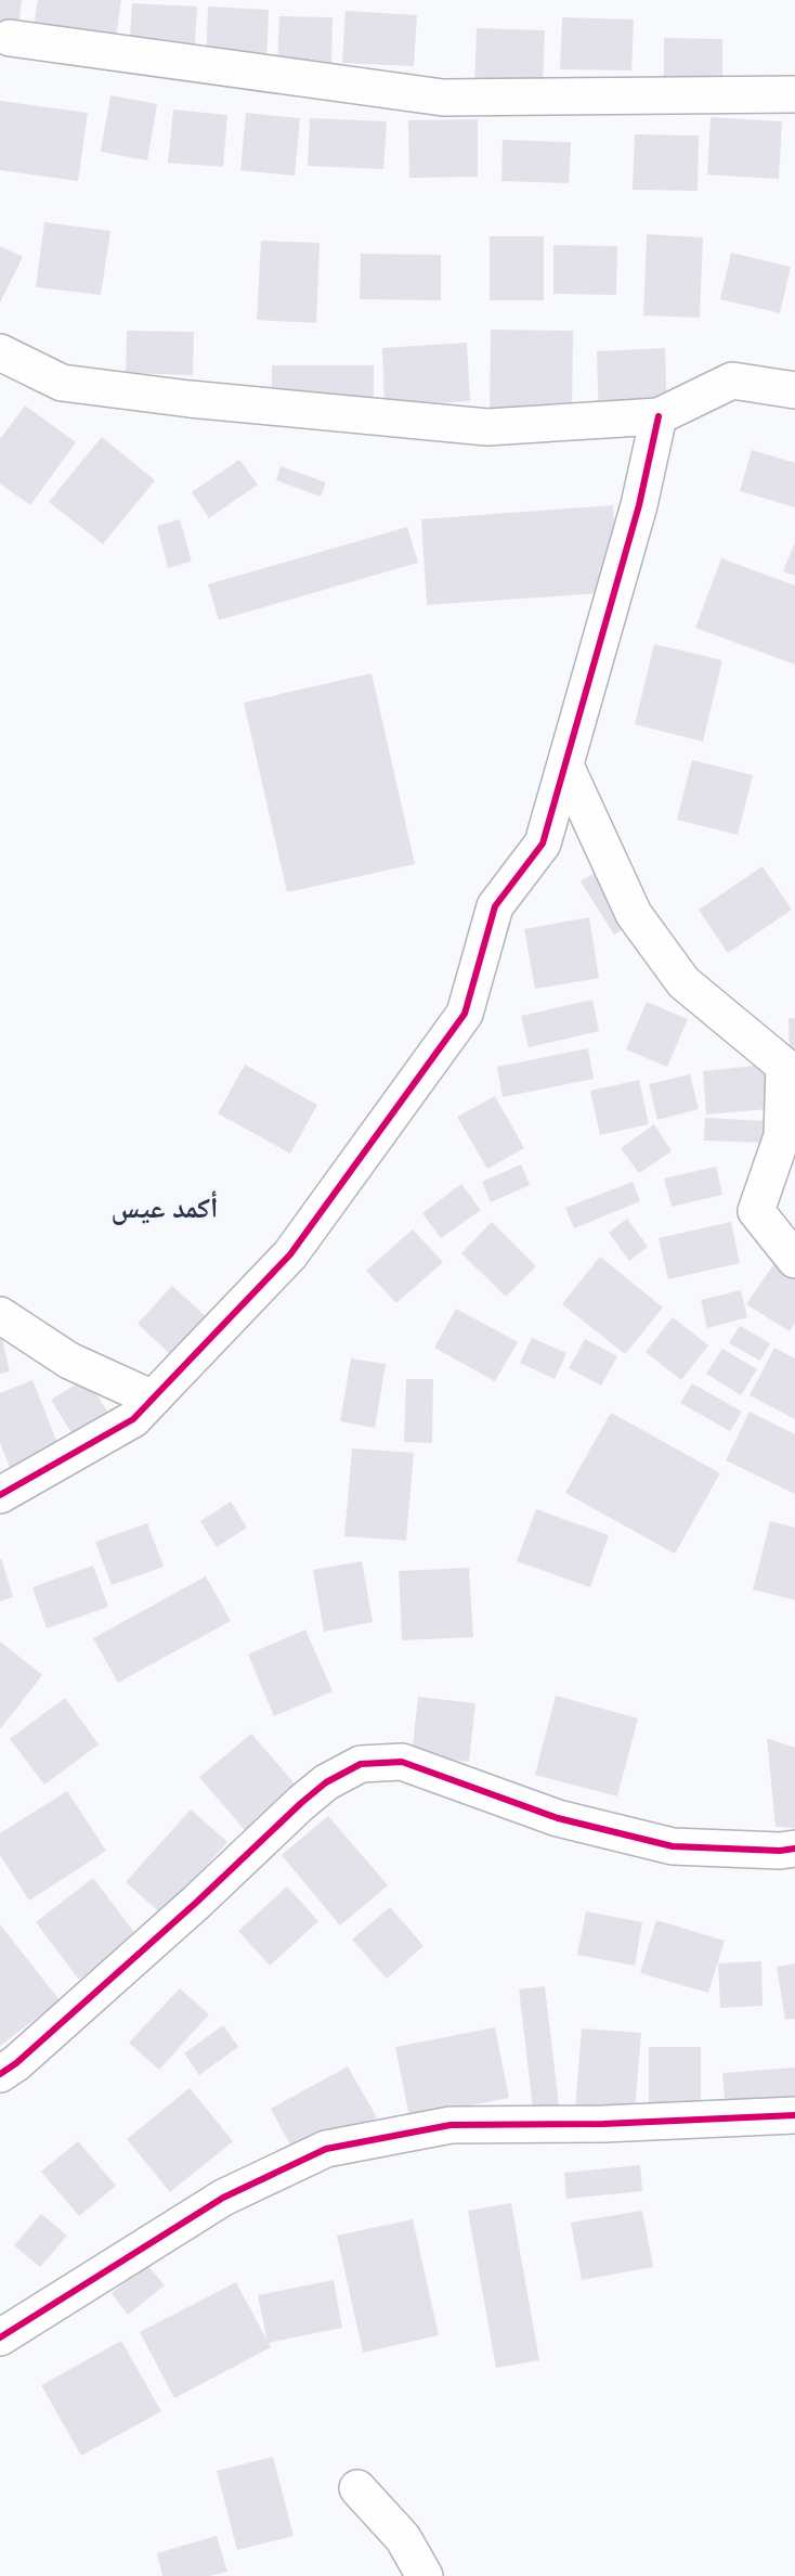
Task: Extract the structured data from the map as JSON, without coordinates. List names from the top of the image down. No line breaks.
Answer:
{"districts":["أكمد عيس"]}
